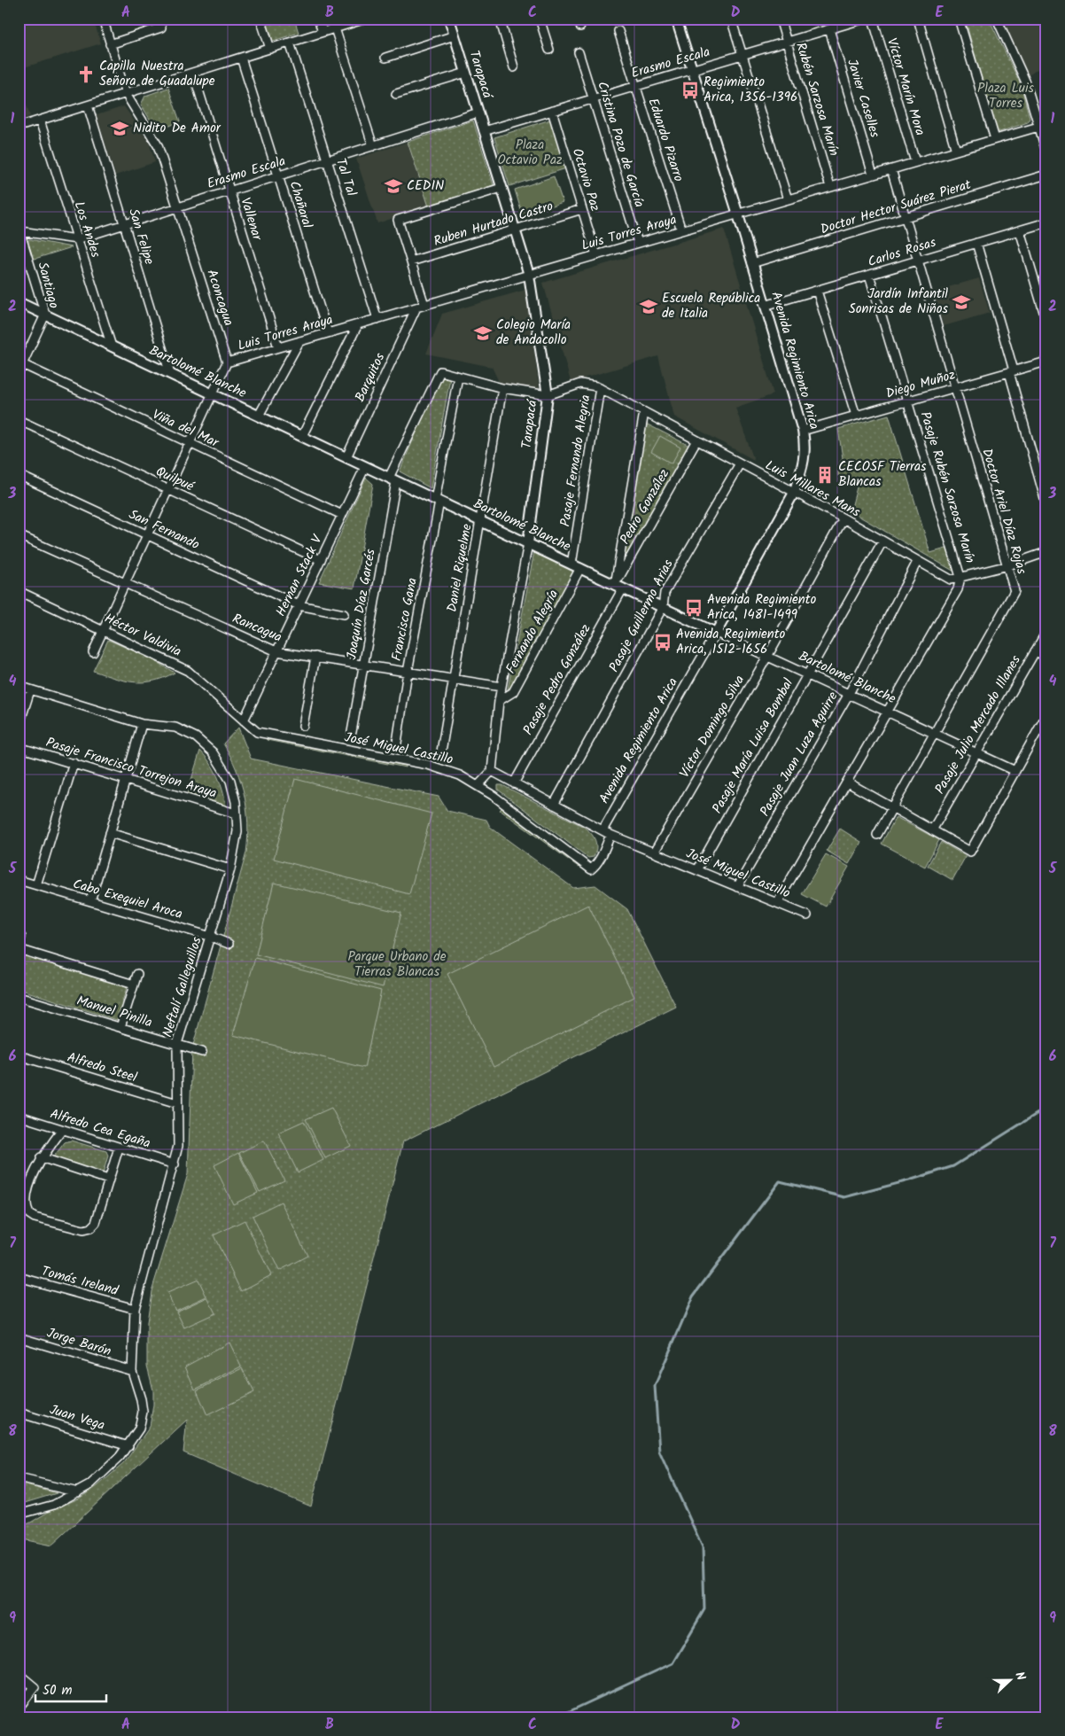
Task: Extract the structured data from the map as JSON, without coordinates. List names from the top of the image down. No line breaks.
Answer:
{"streets":{"street":["Erasmo Escala","Tarapacá","Víctor Marín Mora","Javier Caselles","Rubén Sarzosa Marín","Eduardo Pizarro","Cristina Pozo de García","Tal Tal","Octavio Paz","Chañaral","Doctor Hector Suárez Pierat","Vallenar","Ruben Hurtado Castro","Los Andes","Luis Torres Araya","San Felipe","Carlos Rosas","Santiago","Aconcagua","Avenida Regimiento Arica","Bartolomé Blanche","Barquitos","Diego Muñoz","Viña del Mar","Pasaje Fernando Alegria","Quilpué","Pasaje Rubén Sarzosa Marín","Luis Millares Mans","Pedro González","Doctor Ariel Díaz Rojas","San Fernando","Daniel Riquelme","Hernan Stack V","Joaquín Díaz Garcés","Pasaje Guillermo Arias","Francisco Gana","Rancagua","Fernando Alegría","Héctor Valdivia","Pasaje Pedro González","Pasaje Julio Mercado Illanes","Víctor Domingo Silva","Pasaje María Luisa Bombal","José Miguel Castillo","Pasaje Juan Luza Aguirre","Pasaje Francisco Torrejon Araya","Cabo Exequiel Aroca","Neftalí Galleguillos","Manuel Pinilla","Alfredo Steel","Alfredo Cea Egaña","Tomás Ireland","Jorge Barón","Juan Vega"]},"crossings":[["Erasmo Escala","Tarapacá"],["Erasmo Escala","Javier Caselles"],["Erasmo Escala","Rubén Sarzosa Marín"],["Erasmo Escala","Eduardo Pizarro"],["Erasmo Escala","Cristina Pozo de García"],["Erasmo Escala","Tal Tal"],["Erasmo Escala","Octavio Paz"],["Erasmo Escala","Chañaral"],["Erasmo Escala","Vallenar"],["Erasmo Escala","Los Andes"],["Erasmo Escala","San Felipe"],["Erasmo Escala","Santiago"],["Erasmo Escala","Aconcagua"],["Erasmo Escala","Avenida Regimiento Arica"],["Tarapacá","Ruben Hurtado Castro"],["Tarapacá","Luis Torres Araya"],["Tarapacá","Bartolomé Blanche"],["Tarapacá","Luis Millares Mans"],["Tarapacá","Rancagua"],["Tarapacá","Fernando Alegría"],["Tarapacá","José Miguel Castillo"],["Víctor Marín Mora","Luis Torres Araya"],["Javier Caselles","Luis Torres Araya"],["Rubén Sarzosa Marín","Luis Torres Araya"],["Eduardo Pizarro","Luis Torres Araya"],["Cristina Pozo de García","Luis Torres Araya"],["Tal Tal","Luis Torres Araya"],["Octavio Paz","Ruben Hurtado Castro"],["Octavio Paz","Luis Torres Araya"],["Chañaral","Luis Torres Araya"],["Doctor Hector Suárez Pierat","Avenida Regimiento Arica"],["Doctor Hector Suárez Pierat","Doctor Ariel Díaz Rojas"],["Vallenar","Luis Torres Araya"],["Los Andes","Bartolomé Blanche"],["Luis Torres Araya","Aconcagua"],["Luis Torres Araya","Avenida Regimiento Arica"],["Luis Torres Araya","Barquitos"],["Luis Torres Araya","Doctor Ariel Díaz Rojas"],["San Felipe","Bartolomé Blanche"],["Carlos Rosas","Avenida Regimiento Arica"],["Carlos Rosas","Pasaje Rubén Sarzosa Marín"],["Carlos Rosas","Doctor Ariel Díaz Rojas"],["Santiago","Bartolomé Blanche"],["Santiago","Viña del Mar"],["Avenida Regimiento Arica","Bartolomé Blanche"],["Avenida Regimiento Arica","Diego Muñoz"],["Avenida Regimiento Arica","Luis Millares Mans"],["Avenida Regimiento Arica","José Miguel Castillo"],["Bartolomé Blanche","Barquitos"],["Bartolomé Blanche","Pasaje Fernando Alegria"],["Bartolomé Blanche","Pasaje Rubén Sarzosa Marín"],["Bartolomé Blanche","Pedro González"],["Bartolomé Blanche","Doctor Ariel Díaz Rojas"],["Bartolomé Blanche","Daniel Riquelme"],["Bartolomé Blanche","Hernan Stack V"],["Bartolomé Blanche","Joaquín Díaz Garcés"],["Bartolomé Blanche","Pasaje Guillermo Arias"],["Bartolomé Blanche","Francisco Gana"],["Bartolomé Blanche","Fernando Alegría"],["Bartolomé Blanche","Pasaje Pedro González"],["Bartolomé Blanche","Pasaje Julio Mercado Illanes"],["Bartolomé Blanche","Víctor Domingo Silva"],["Bartolomé Blanche","Pasaje María Luisa Bombal"],["Bartolomé Blanche","Pasaje Juan Luza Aguirre"],["Diego Muñoz","Pasaje Rubén Sarzosa Marín"],["Diego Muñoz","Doctor Ariel Díaz Rojas"],["Viña del Mar","Hernan Stack V"],["Pasaje Fernando Alegria","Luis Millares Mans"],["Quilpué","Hernan Stack V"],["Pasaje Rubén Sarzosa Marín","Luis Millares Mans"],["Pasaje Rubén Sarzosa Marín","José Miguel Castillo"],["Luis Millares Mans","Pedro González"],["Luis Millares Mans","Doctor Ariel Díaz Rojas"],["Luis Millares Mans","Pasaje Guillermo Arias"],["Luis Millares Mans","Pasaje Pedro González"],["Luis Millares Mans","Víctor Domingo Silva"],["Luis Millares Mans","Pasaje María Luisa Bombal"],["Luis Millares Mans","Pasaje Juan Luza Aguirre"],["Pedro González","Pasaje Pedro González"],["San Fernando","Hernan Stack V"],["Daniel Riquelme","Rancagua"],["Hernan Stack V","Rancagua"],["Hernan Stack V","Héctor Valdivia"],["Hernan Stack V","José Miguel Castillo"],["Joaquín Díaz Garcés","Francisco Gana"],["Joaquín Díaz Garcés","Rancagua"],["Pasaje Guillermo Arias","José Miguel Castillo"],["Francisco Gana","Rancagua"],["Héctor Valdivia","José Miguel Castillo"],["Pasaje Pedro González","José Miguel Castillo"],["Víctor Domingo Silva","José Miguel Castillo"],["Pasaje María Luisa Bombal","José Miguel Castillo"],["José Miguel Castillo","Pasaje Juan Luza Aguirre"],["Pasaje Francisco Torrejon Araya","Neftalí Galleguillos"],["Cabo Exequiel Aroca","Neftalí Galleguillos"],["Neftalí Galleguillos","Manuel Pinilla"],["Neftalí Galleguillos","Alfredo Steel"],["Neftalí Galleguillos","Alfredo Cea Egaña"],["Neftalí Galleguillos","Tomás Ireland"],["Neftalí Galleguillos","Jorge Barón"],["Neftalí Galleguillos","Juan Vega"]],"parks":["Plaza Luis Torres","Plaza Octavio Paz","Parque Urbano de Tierras Blancas"],"places":{"church":["Capilla Nuestra Señora de Guadalupe"],"bus stop":["Regimiento Arica, 1356-1396","Avenida Regimiento Arica, 1481-1499","Avenida Regimiento Arica, 1512-1656"],"school or university":["Nidito De Amor","CEDIN","Jardín Infantil Sonrisas de Niños","Escuela República de Italia","Colegio María de Andacollo"],"building":["CECOSF Tierras Blancas"]},"scale_bar":"50 m","north":"right","grid":{"columns":["A","B","C","D","E"],"rows":["1","2","3","4","5","6","7","8","9"]}}
